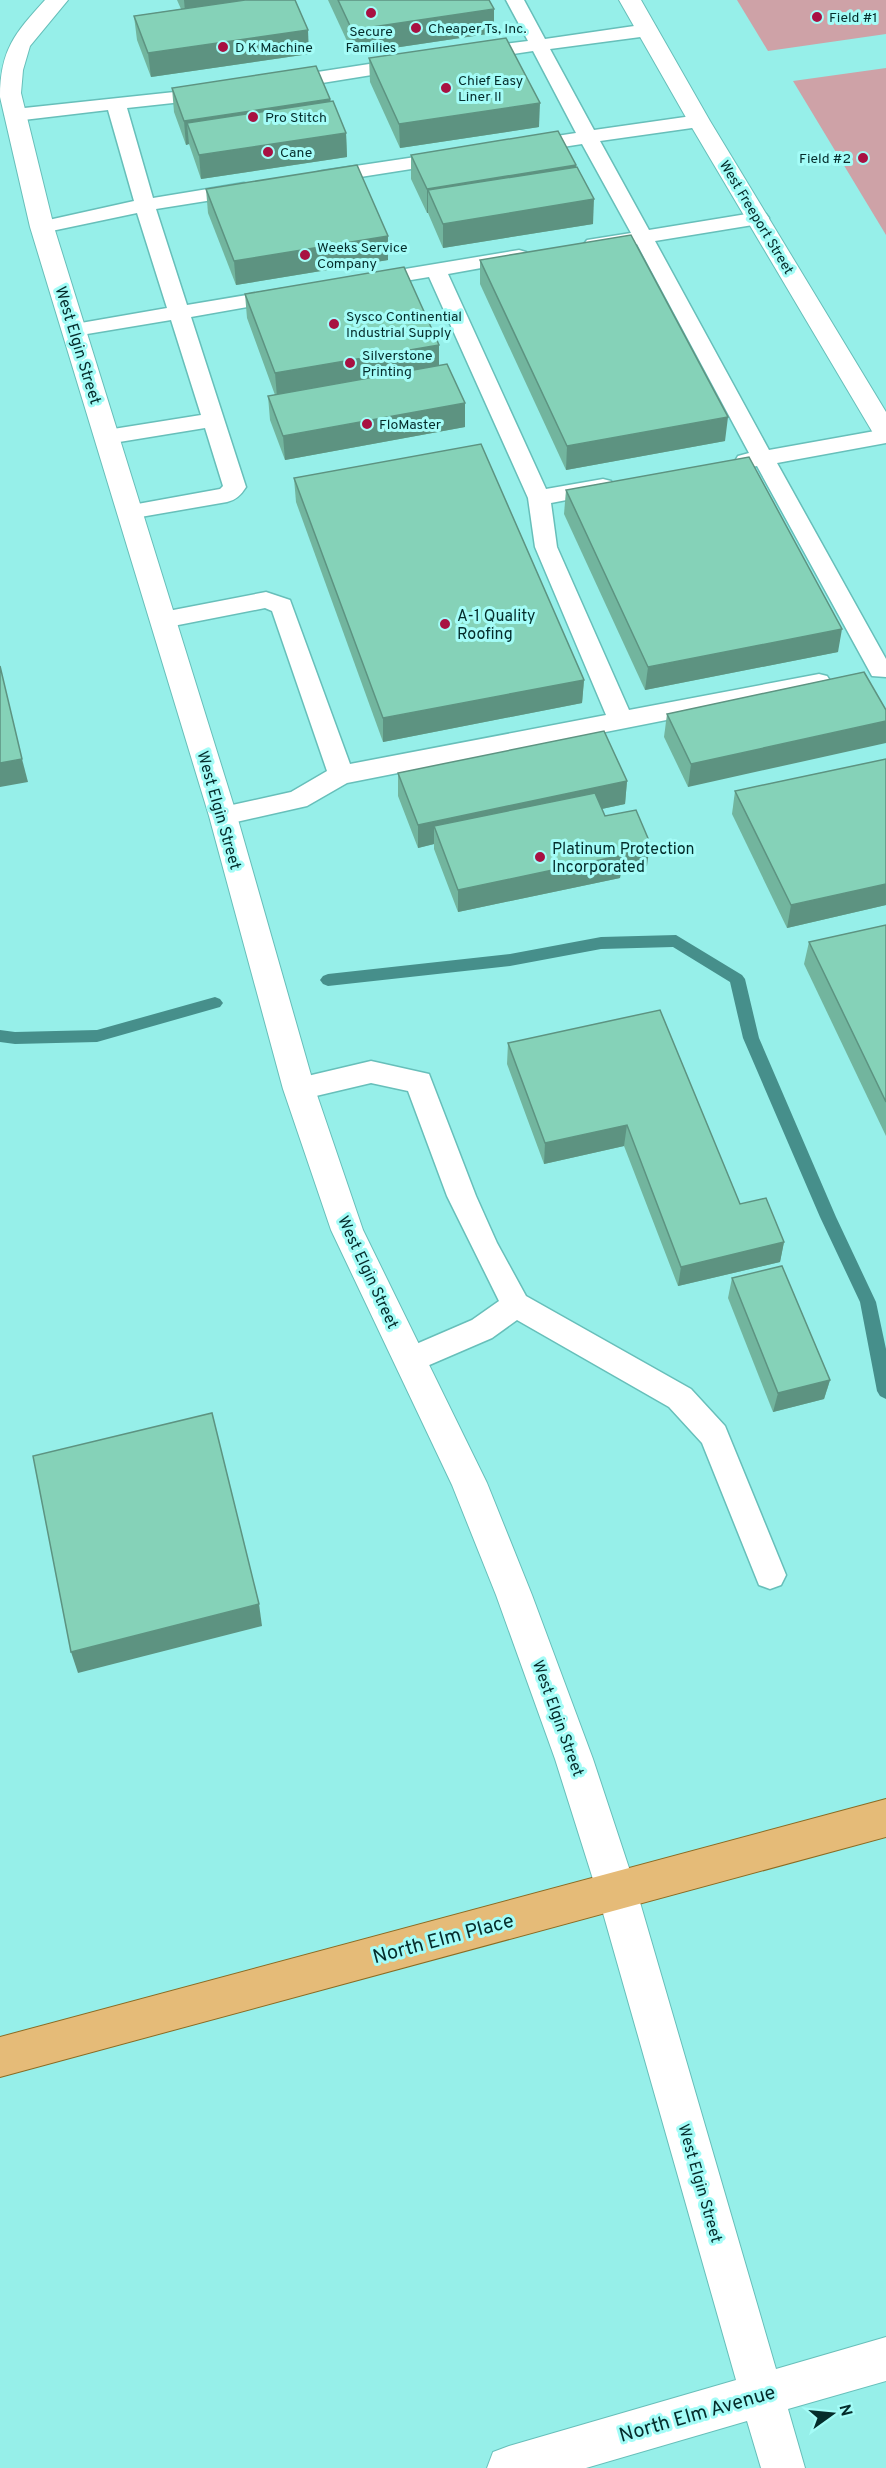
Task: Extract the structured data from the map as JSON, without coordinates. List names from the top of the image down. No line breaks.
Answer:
{"streets":{"main road":["North Elm Place"],"street":["West Freeport Street","West Elgin Street","North Elm Avenue"]},"crossings":[["West Elgin Street","North Elm Place"],["West Elgin Street","North Elm Avenue"]],"places":["Secure Families","Field #1","Cheaper Ts, Inc.","D K Machine","Chief Easy Liner II","Pro Stitch","Cane","Field #2","Weeks Service Company","Sysco Continential Industrial Supply","Silverstone Printing","FloMaster","A-1 Quality Roofing","Platinum Protection Incorporated"],"north":"right"}
